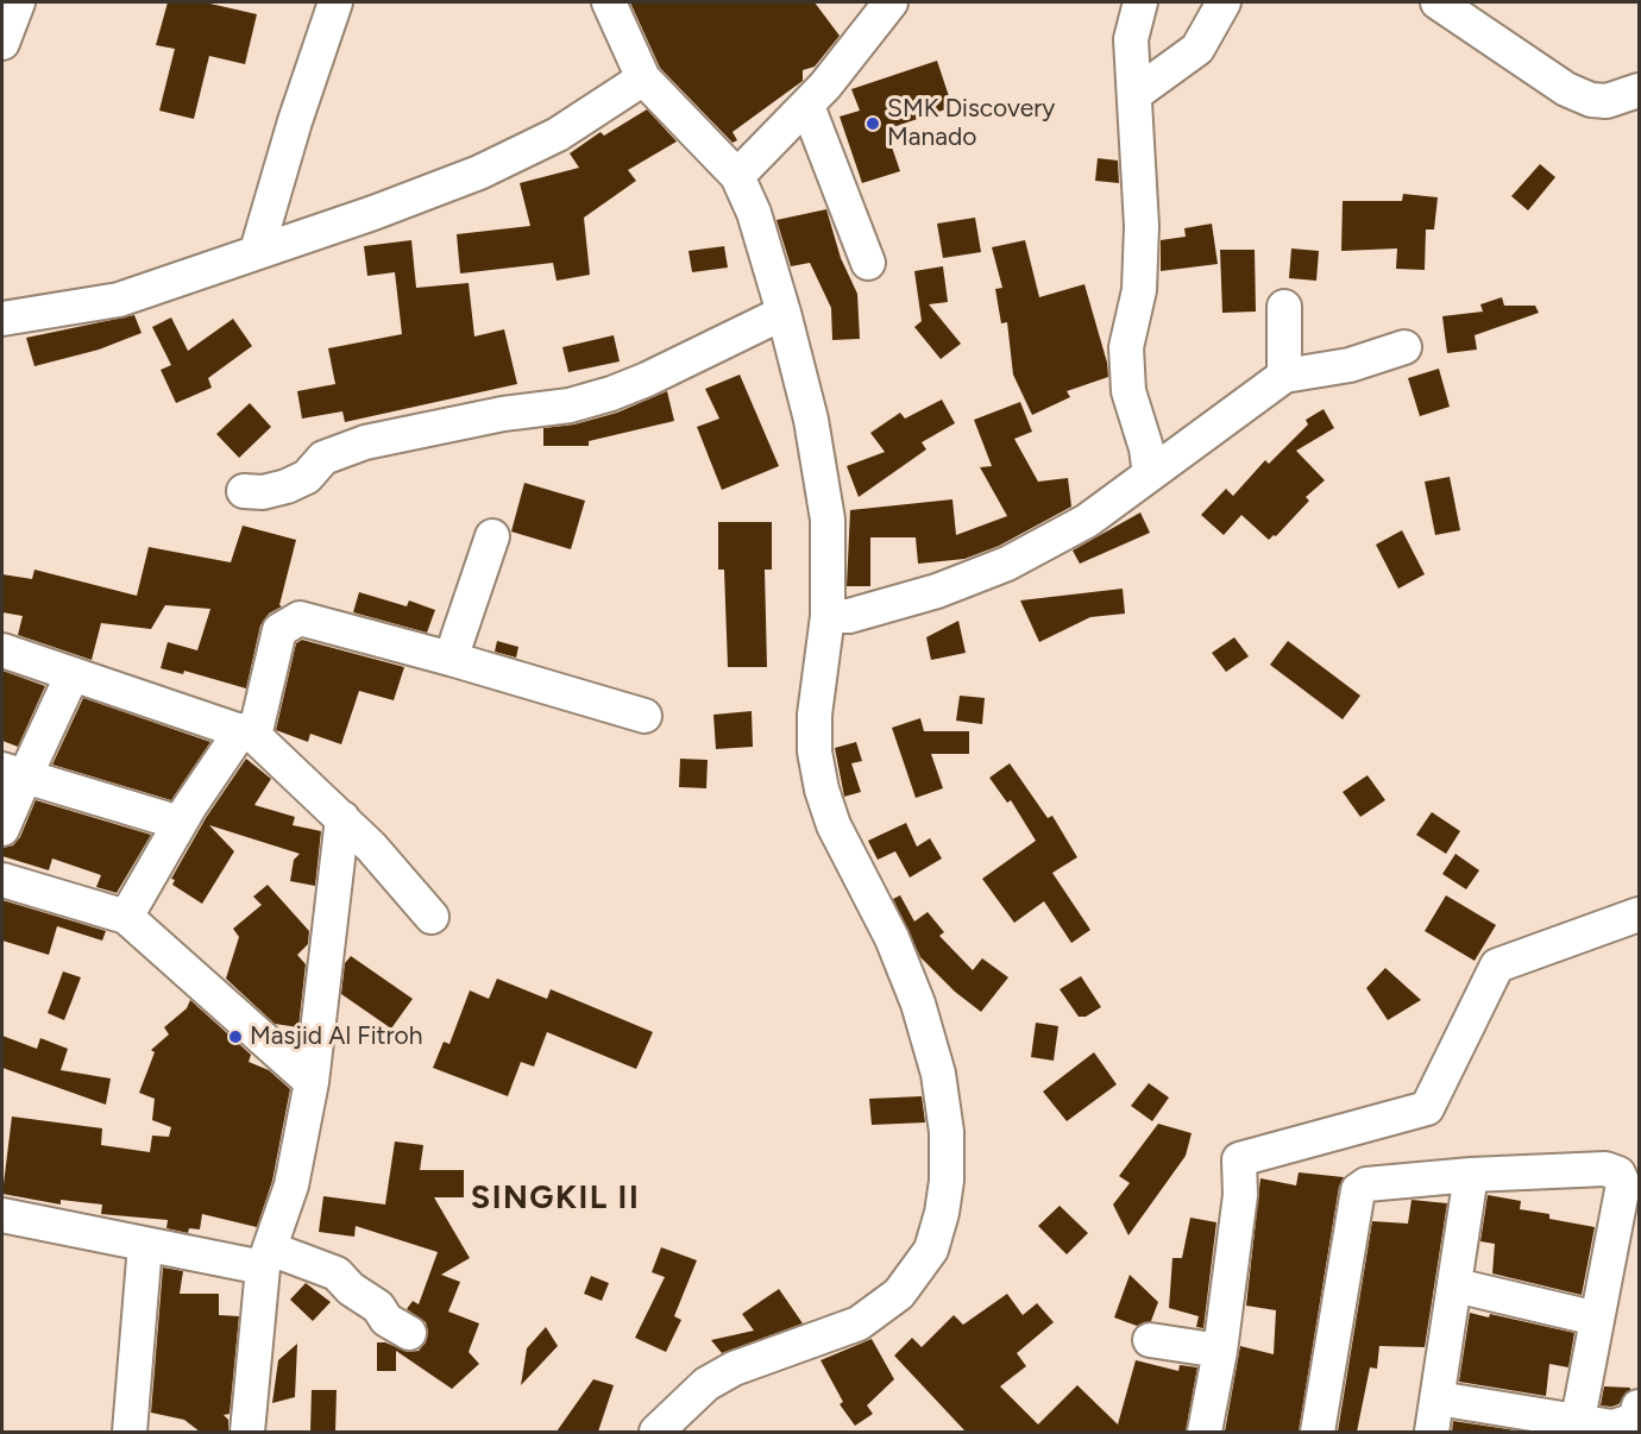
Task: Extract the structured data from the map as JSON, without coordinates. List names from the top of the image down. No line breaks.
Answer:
{"districts":["SINGKIL II"],"places":["SMK Discovery Manado","Masjid Al Fitroh"]}
